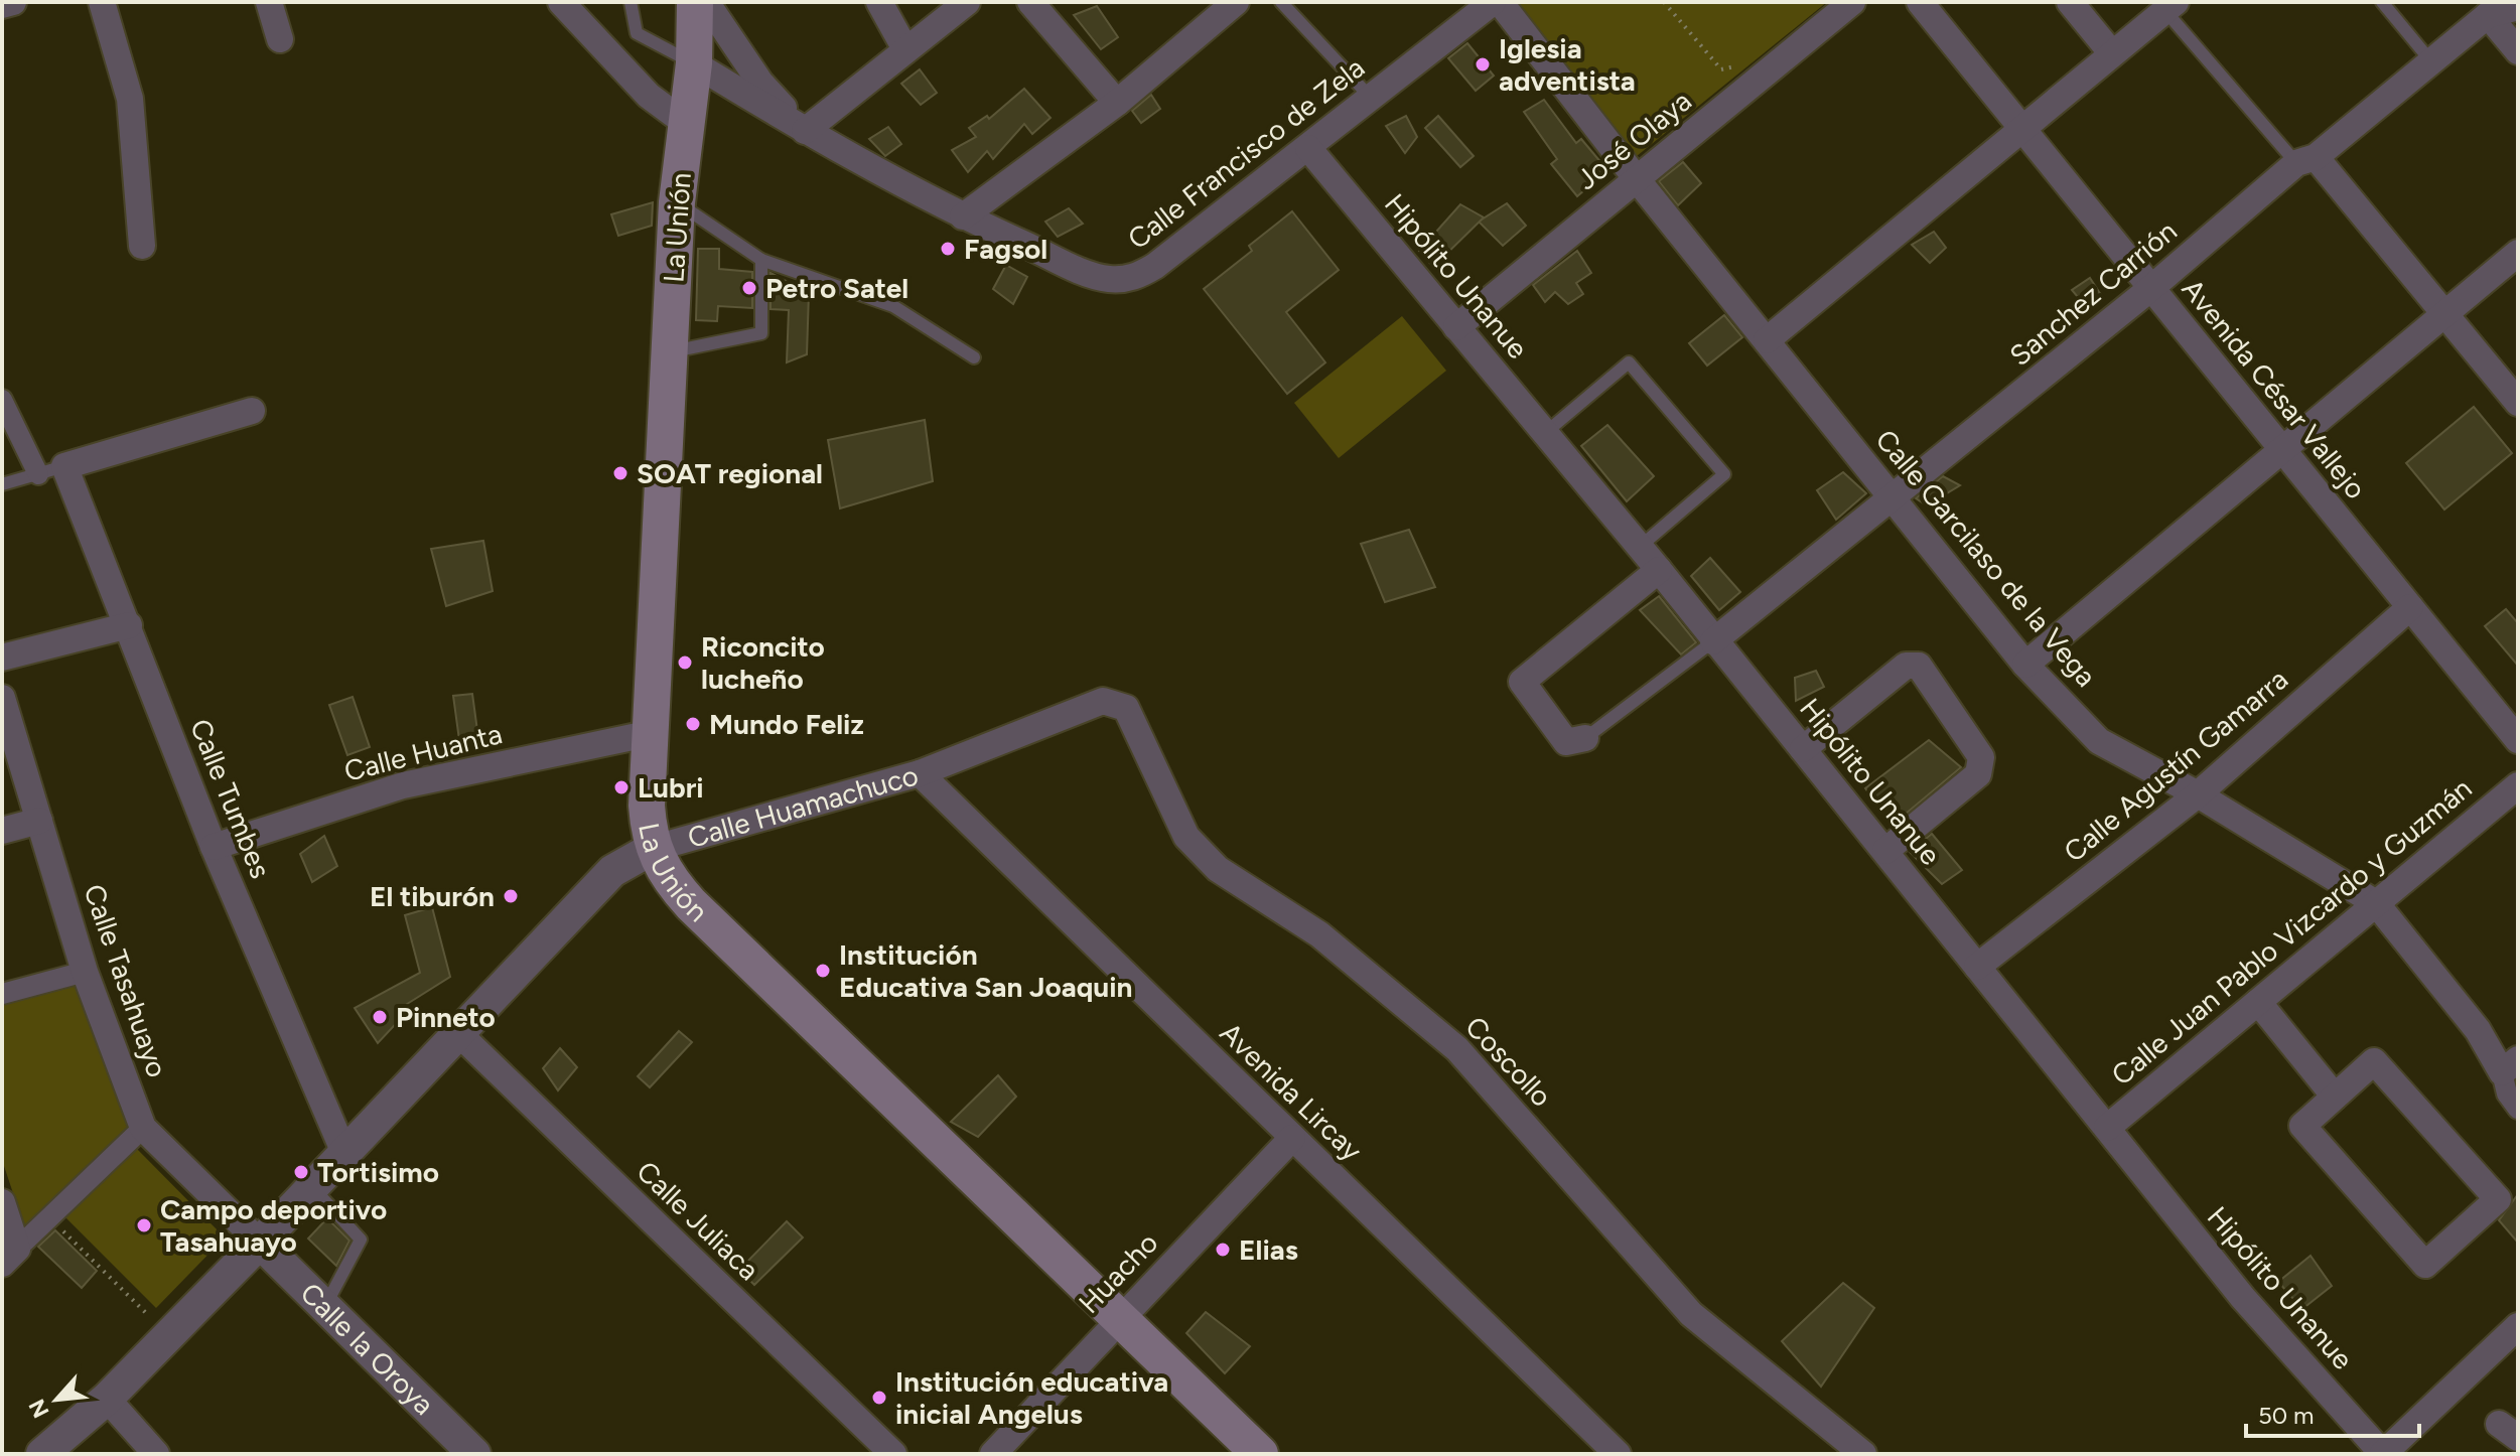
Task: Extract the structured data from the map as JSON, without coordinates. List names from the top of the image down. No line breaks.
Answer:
{"streets":{"main road":["La Unión"],"street":["José Olaya","Calle Francisco de Zela","Hipólito Unanue","Sanchez Carrión","Avenida César Vallejo","Calle Garcilaso de la Vega","Calle Huanta","Calle Agustín Gamarra","Calle Tumbes","Calle Huamachuco","Calle Juan Pablo Vizcardo y Guzmán","Calle Tasahuayo","Coscollo","Avenida Lircay","Calle Juliaca","Huacho","Calle la Oroya"]},"crossings":[["José Olaya","Hipólito Unanue"],["José Olaya","Calle Garcilaso de la Vega"],["Calle Francisco de Zela","La Unión"],["Calle Francisco de Zela","Hipólito Unanue"],["Calle Francisco de Zela","Calle Garcilaso de la Vega"],["La Unión","Calle Huanta"],["La Unión","Calle Huamachuco"],["La Unión","Huacho"],["Hipólito Unanue","Sanchez Carrión"],["Hipólito Unanue","Calle Agustín Gamarra"],["Hipólito Unanue","Calle Juan Pablo Vizcardo y Guzmán"],["Sanchez Carrión","Avenida César Vallejo"],["Sanchez Carrión","Calle Garcilaso de la Vega"],["Avenida César Vallejo","Calle Agustín Gamarra"],["Calle Garcilaso de la Vega","Calle Agustín Gamarra"],["Calle Garcilaso de la Vega","Calle Juan Pablo Vizcardo y Guzmán"],["Calle Huanta","Calle Tumbes"],["Calle Tumbes","Calle Huamachuco"],["Calle Huamachuco","Calle Tasahuayo"],["Calle Huamachuco","Coscollo"],["Calle Huamachuco","Avenida Lircay"],["Calle Huamachuco","Calle Juliaca"],["Calle Huamachuco","Calle la Oroya"],["Calle Tasahuayo","Calle la Oroya"],["Avenida Lircay","Huacho"]],"places":["Iglesia adventista","Fagsol","Petro Satel","SOAT regional","Riconcito lucheño","Mundo Feliz","Lubri","El tiburón","Institución Educativa San Joaquin","Pinneto","Tortisimo","Campo deportivo Tasahuayo","Elias","Institución educativa inicial Angelus"],"scale_bar":"50 m","north":"bottom left"}
